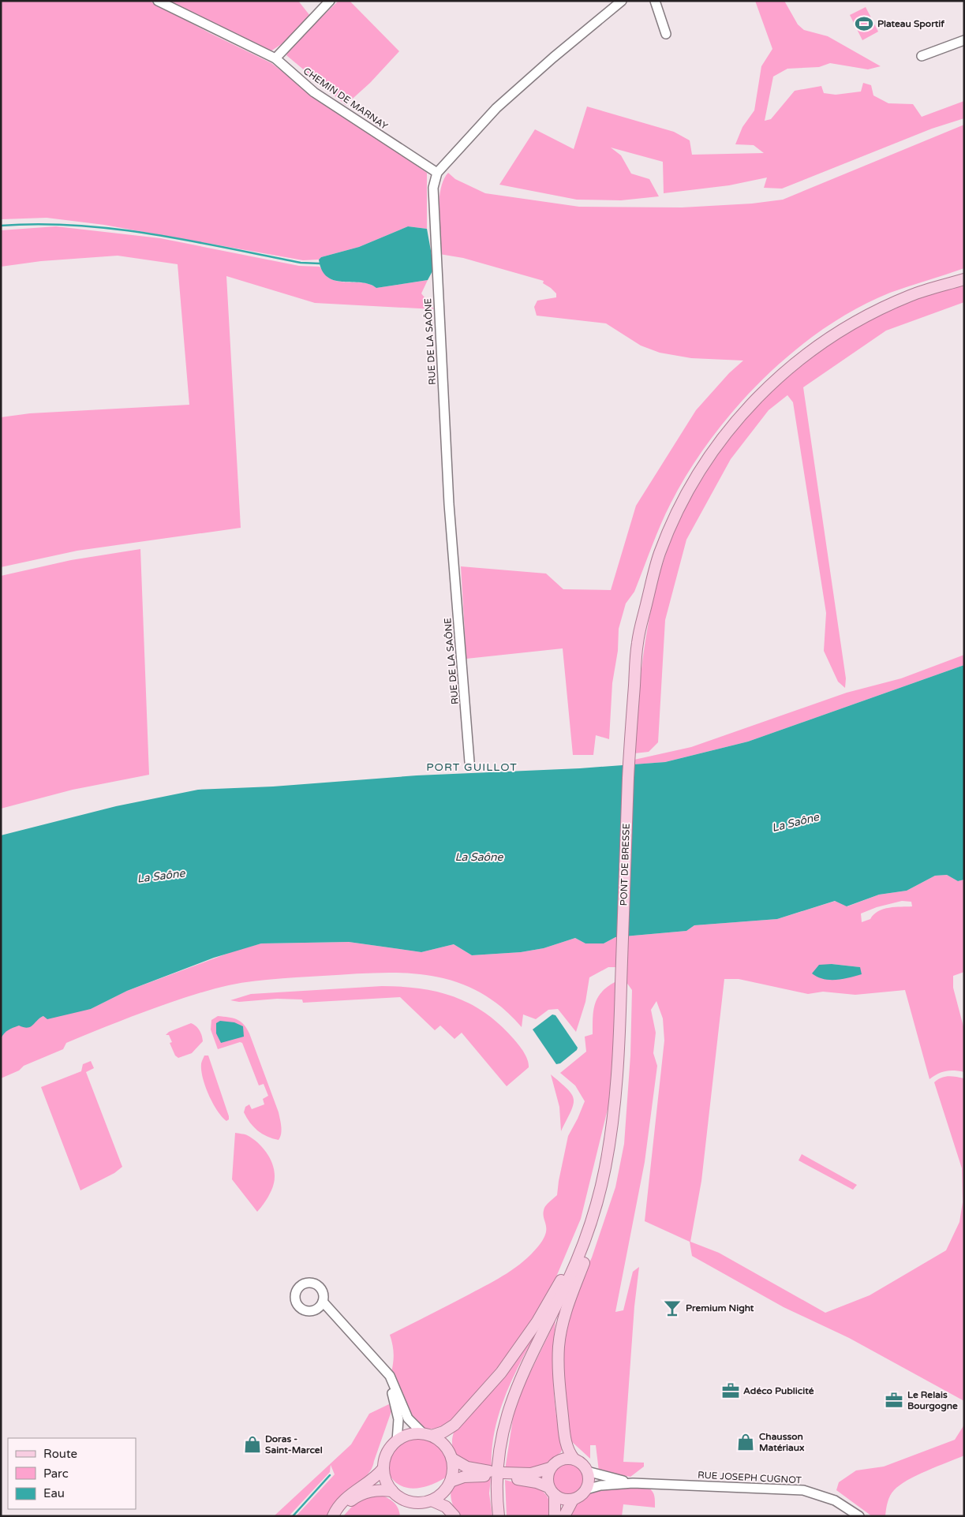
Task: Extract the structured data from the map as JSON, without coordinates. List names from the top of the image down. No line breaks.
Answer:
{"streets":{"main road":["PONT DE BRESSE"],"street":["CHEMIN DE MARNAY","RUE DE LA SAÔNE","RUE JOSEPH CUGNOT"]},"crossings":[["CHEMIN DE MARNAY","RUE DE LA SAÔNE"]],"districts":["PORT GUILLOT"],"water":["La Saône"],"places":{"sports":["Plateau Sportif"],"bar":["Premium Night"],"office":["Adéco Publicité","Le Relais Bourgogne"],"shop":["Chausson Matériaux","Doras - Saint-Marcel"]},"legend":["Route","Parc","Eau"]}
